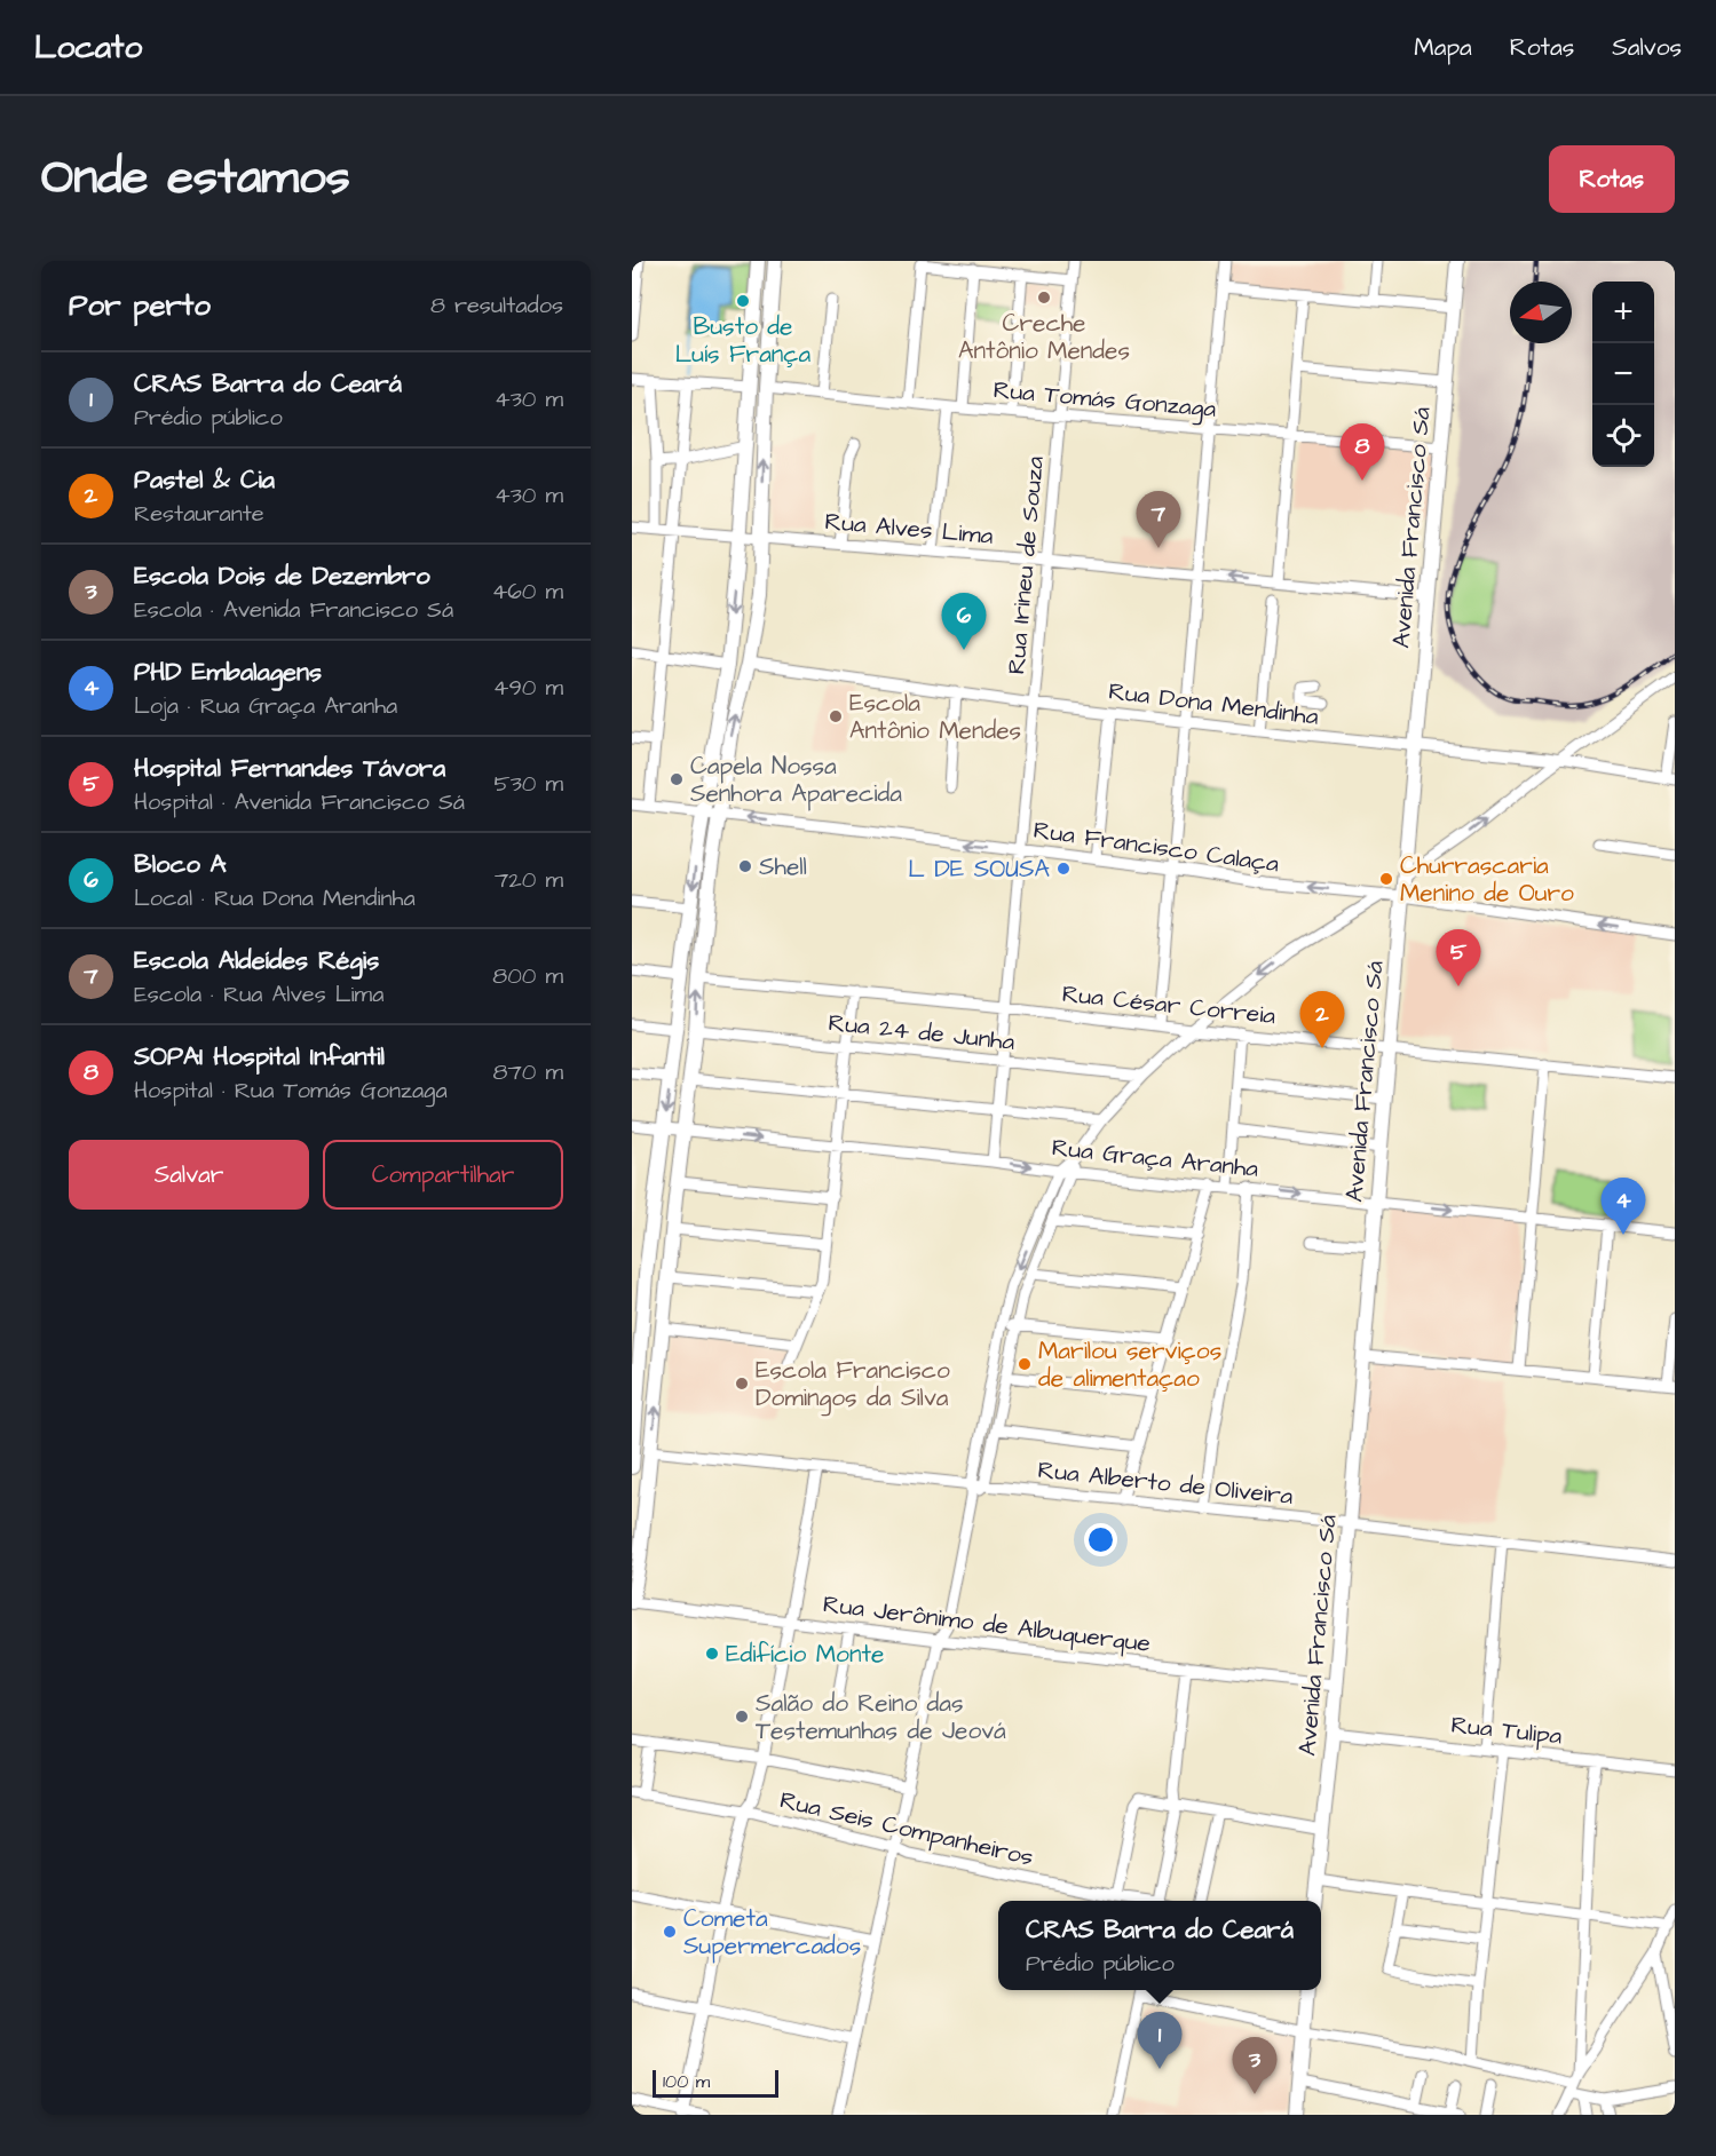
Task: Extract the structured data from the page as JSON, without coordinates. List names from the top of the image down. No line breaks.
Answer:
{"streets":{"main road":["Avenida Francisco Sá"],"street":["Rua Tomás Gonzaga","Rua Alves Lima","Rua Irineu de Souza","Rua Dona Mendinha","Rua Francisco Calaça","Rua César Correia","Rua 24 de Junha","Rua Graça Aranha","Rua Alberto de Oliveira","Rua Jerônimo de Albuquerque","Rua Tulipa","Rua Seis Companheiros"]},"crossings":[["Rua Tomás Gonzaga","Avenida Francisco Sá"],["Rua Tomás Gonzaga","Rua Irineu de Souza"],["Avenida Francisco Sá","Rua Alves Lima"],["Avenida Francisco Sá","Rua Dona Mendinha"],["Avenida Francisco Sá","Rua Francisco Calaça"],["Avenida Francisco Sá","Rua César Correia"],["Avenida Francisco Sá","Rua Graça Aranha"],["Avenida Francisco Sá","Rua Alberto de Oliveira"],["Avenida Francisco Sá","Rua Jerônimo de Albuquerque"],["Avenida Francisco Sá","Rua Tulipa"],["Rua Alves Lima","Rua Irineu de Souza"],["Rua Irineu de Souza","Rua Dona Mendinha"],["Rua Irineu de Souza","Rua Francisco Calaça"],["Rua Irineu de Souza","Rua César Correia"],["Rua Irineu de Souza","Rua 24 de Junha"],["Rua Irineu de Souza","Rua Graça Aranha"]],"one_way":["Rua Francisco Calaça"],"places":["Creche Antônio Mendes","Busto de Luís França","Escola Antônio Mendes","Capela Nossa Senhora Aparecida","Shell","L DE SOUSA","Churrascaria Menino de Ouro","Marilou serviços de alimentaçao","Escola Francisco Domingos da Silva","Edifício Monte","Salão do Reino das Testemunhas de Jeová","Cometa Supermercados"],"scale_bar":"100 m","north":"left","page":{"header":"Locato","nav":["Mapa","Rotas","Salvos"],"title":"Onde estamos","buttons":["Rotas",["Salvar","Compartilhar"]],"heading":["Por perto","8 resultados"],"map_buttons":["+","−"],"list":[{"mark":"1","name":"CRAS Barra do Ceará","note":"Prédio público","value":"430 m"},{"mark":"2","name":"Pastel & Cia","note":"Restaurante","value":"430 m"},{"mark":"3","name":"Escola Dois de Dezembro","note":"Escola · Avenida Francisco Sá","value":"460 m"},{"mark":"4","name":"PHD Embalagens","note":"Loja · Rua Graça Aranha","value":"490 m"},{"mark":"5","name":"Hospital Fernandes Távora","note":"Hospital · Avenida Francisco Sá","value":"530 m"},{"mark":"6","name":"Bloco A","note":"Local · Rua Dona Mendinha","value":"720 m"},{"mark":"7","name":"Escola Aldeídes Régis","note":"Escola · Rua Alves Lima","value":"800 m"},{"mark":"8","name":"SOPAI Hospital Infantil","note":"Hospital · Rua Tomás Gonzaga","value":"870 m"}],"pins":["8","7","6","5","2","4","1","3"],"popup":["CRAS Barra do Ceará","Prédio público"],"scale":"100 m"}}
